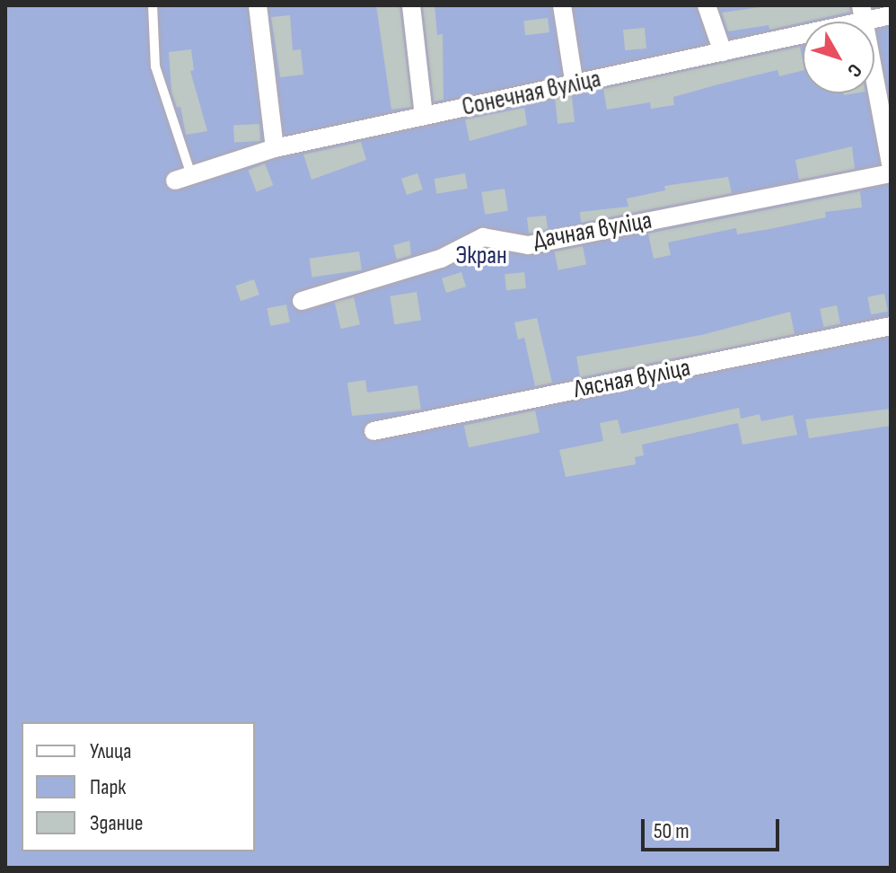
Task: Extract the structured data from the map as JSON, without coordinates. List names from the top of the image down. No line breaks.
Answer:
{"streets":{"street":["Сонечная вуліца","Дачная вуліца","Лясная вуліца"]},"parks":["Экран"],"legend":["Улица","Парк","Здание"],"scale_bar":"50 m","north":"bottom right"}
